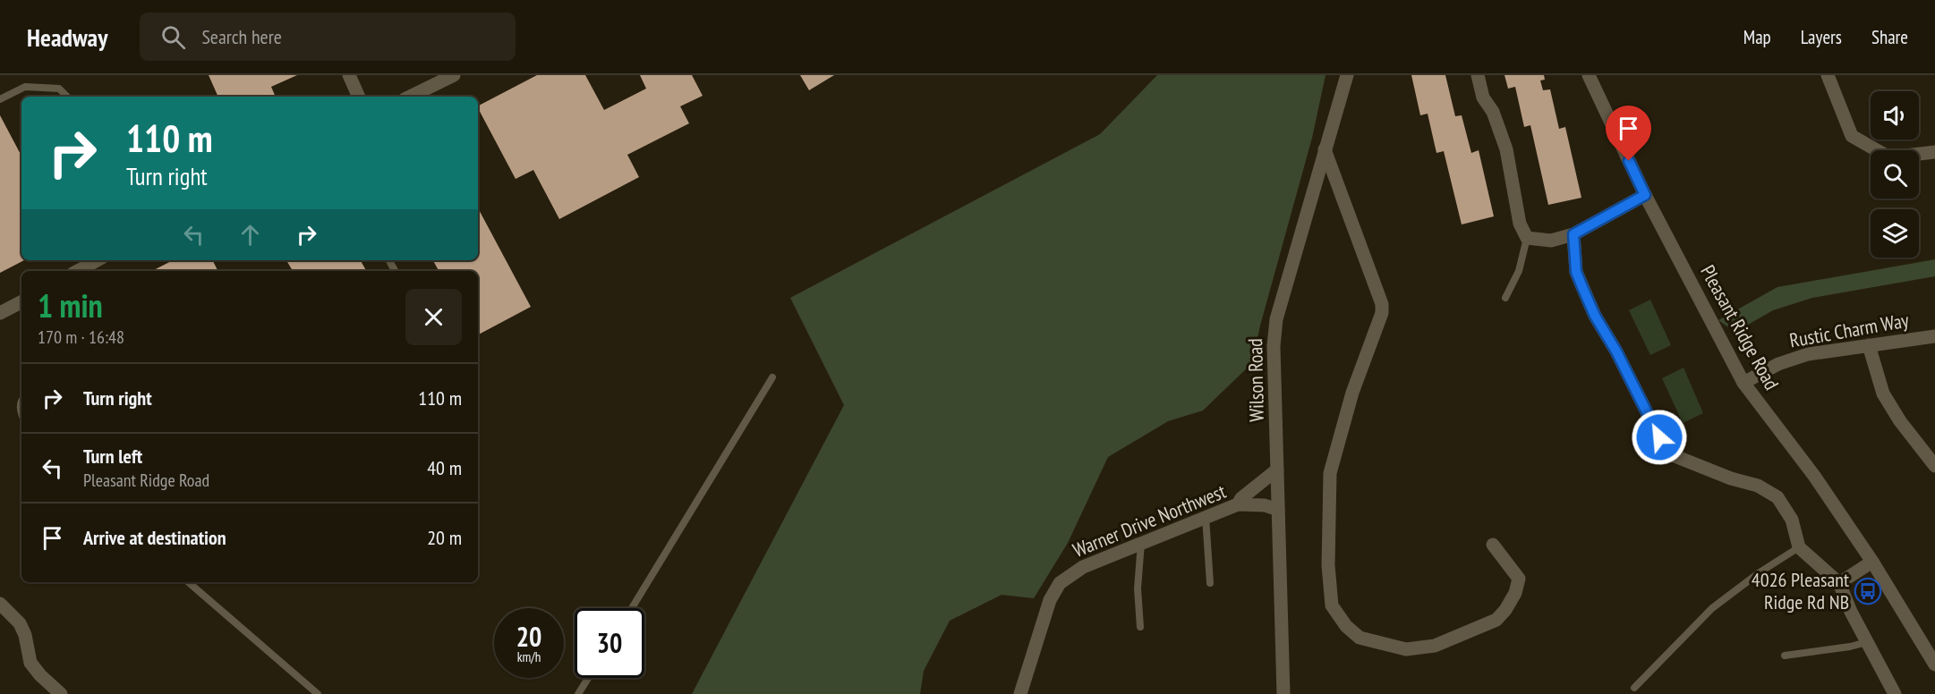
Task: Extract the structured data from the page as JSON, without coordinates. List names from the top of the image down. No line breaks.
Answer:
{"streets":{"street":["Pleasant Ridge Road","Rustic Charm Way","Wilson Road","Warner Drive Northwest"]},"crossings":[["Pleasant Ridge Road","Rustic Charm Way"],["Wilson Road","Warner Drive Northwest"]],"places":{"bus stop":["4026 Pleasant Ridge Rd NB"]},"page":{"header":"Headway","search":"Search here","nav":["Map","Layers","Share"],"turn":["110 m","Turn right"],"heading":["1 min","170 m · 16:48"],"list":[{"name":"Turn right","value":"110 m"},{"name":"Turn left","note":"Pleasant Ridge Road","value":"40 m"},{"name":"Arrive at destination","value":"20 m"}],"speed":"20 km/h","limit":"30"}}
